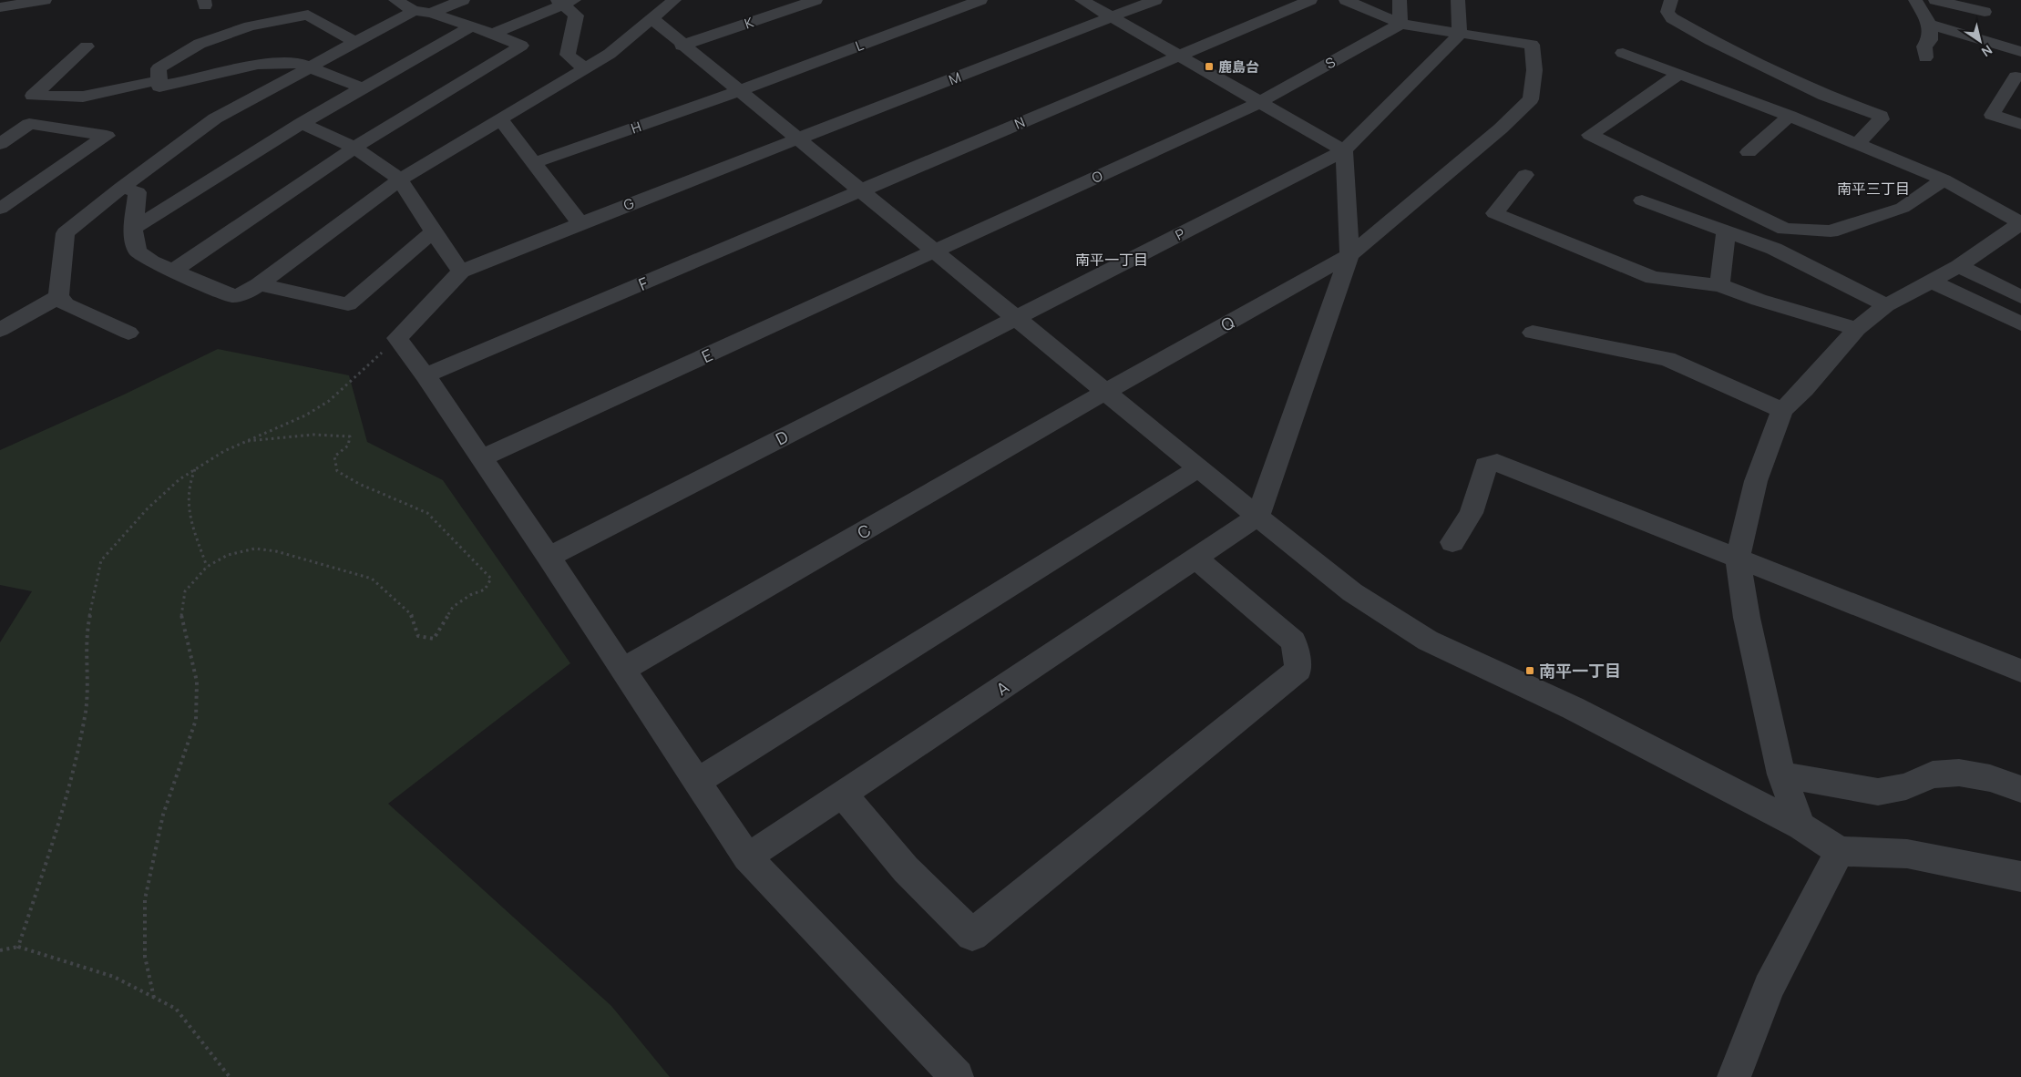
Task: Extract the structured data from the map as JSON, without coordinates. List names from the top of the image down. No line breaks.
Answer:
{"streets":{"street":["K","L","S","M","N","H","O","G","P","F","Q","E","D","C","A"]},"crossings":[["L","H"],["S","O"],["M","G"],["N","F"],["O","E"],["P","Q"],["P","D"],["Q","C"]],"districts":["南平三丁目","南平一丁目"],"places":{"transit":["鹿島台","南平一丁目"]},"north":"bottom right"}
